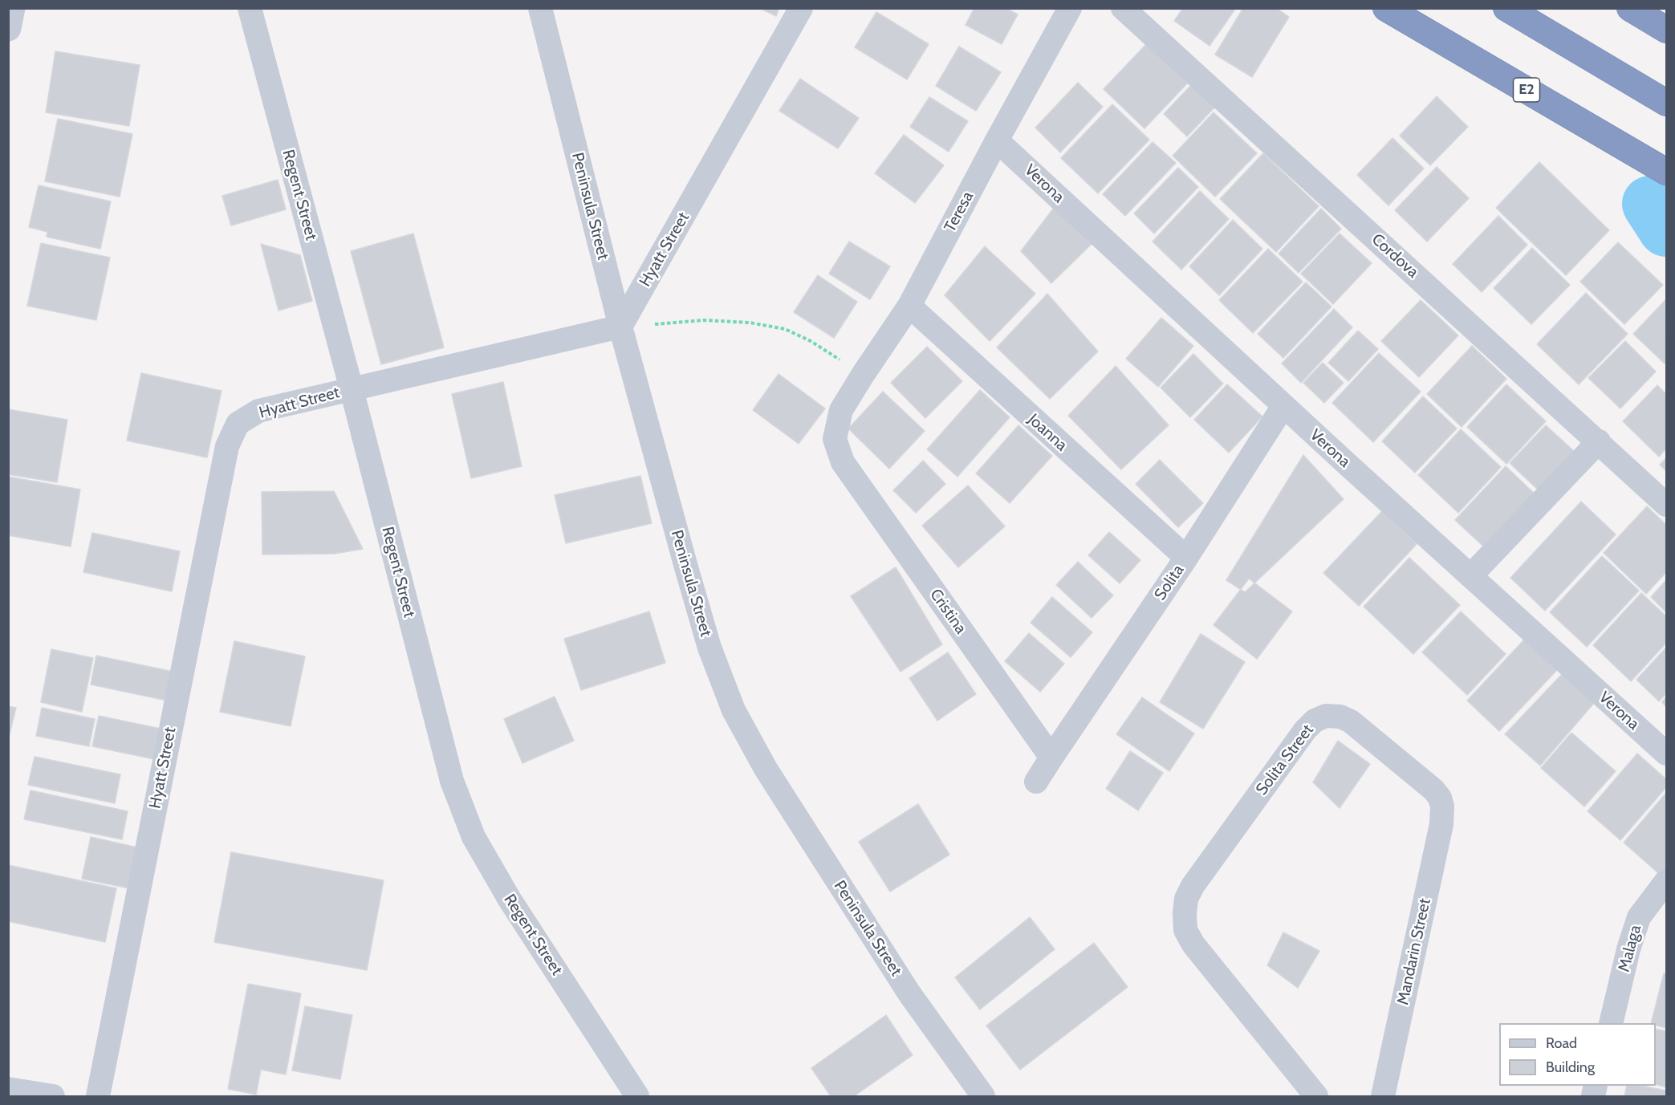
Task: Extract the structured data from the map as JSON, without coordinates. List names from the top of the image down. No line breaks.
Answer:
{"streets":{"highway":["E2"],"street":["Verona","Regent Street","Peninsula Street","Teresa","Hyatt Street","Cordova","Joanna","Solita","Cristina","Solita Street","Malaga","Mandarin Street"]},"crossings":[["Verona","Teresa"],["Verona","Solita"],["Regent Street","Hyatt Street"],["Peninsula Street","Hyatt Street"],["Teresa","Joanna"],["Teresa","Cristina"],["Joanna","Solita"],["Solita","Cristina"],["Solita Street","Mandarin Street"]],"legend":["Road","Building"]}
